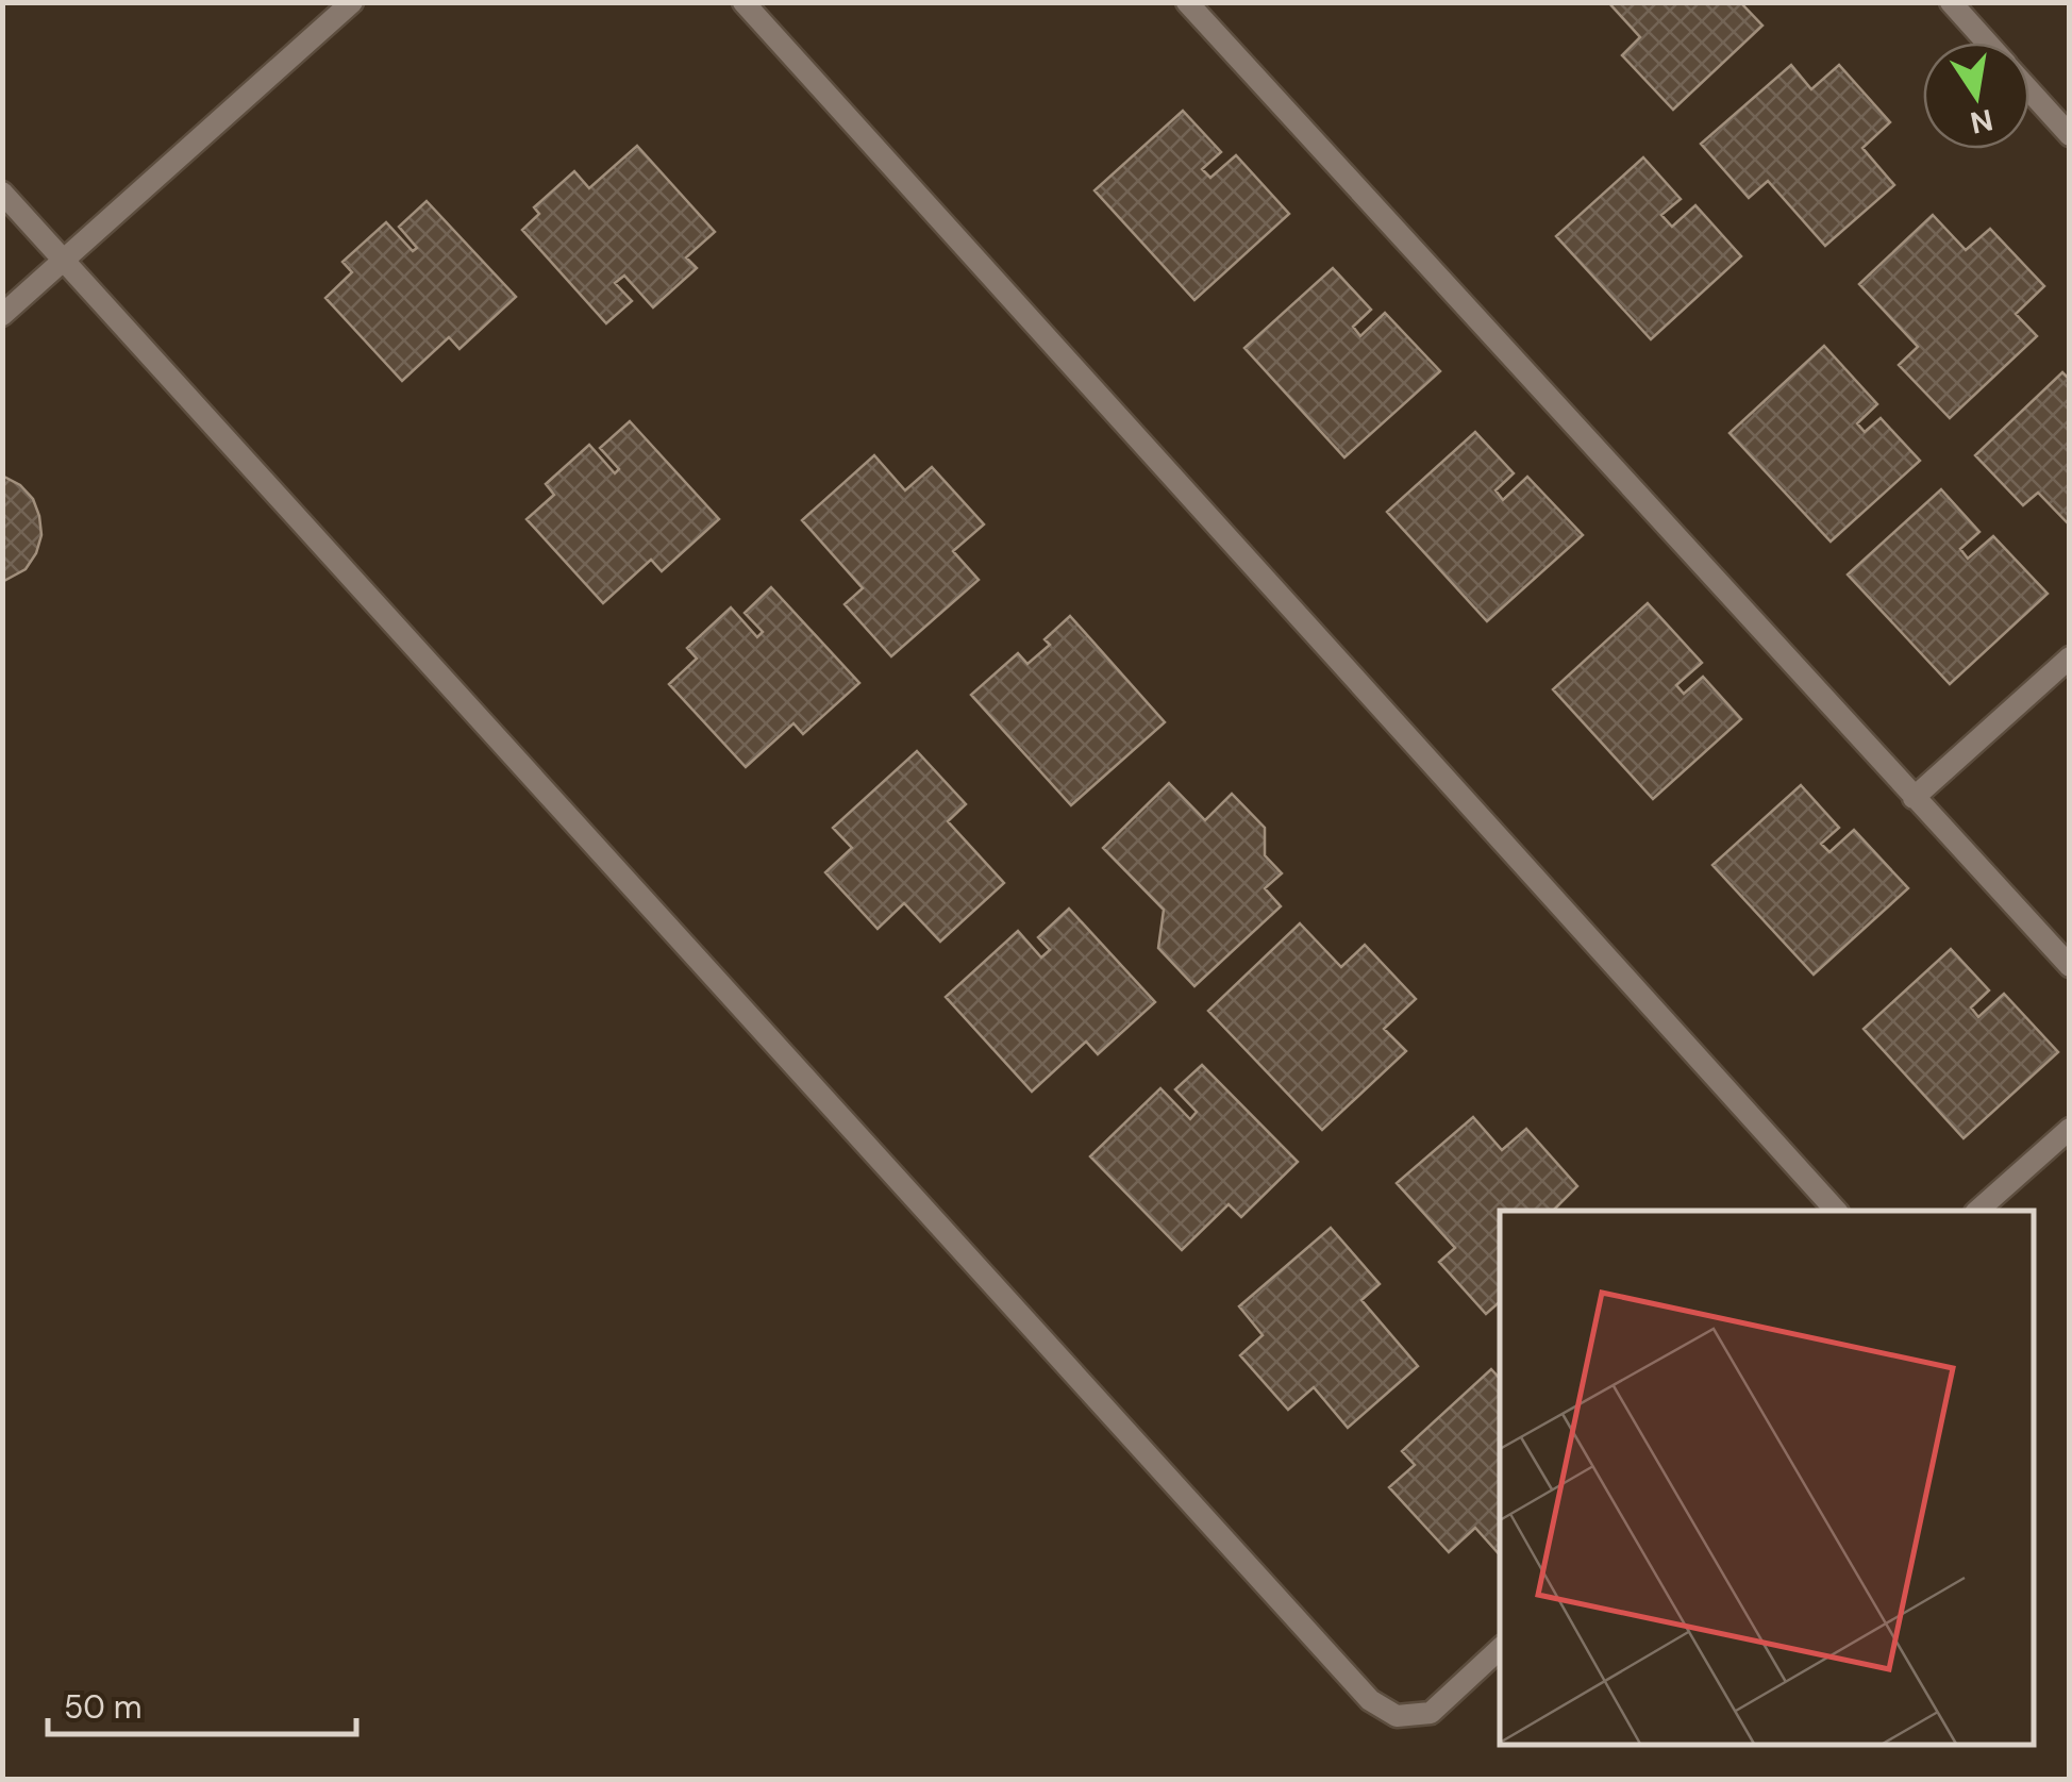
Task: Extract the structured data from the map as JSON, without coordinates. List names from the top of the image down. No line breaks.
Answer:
{"scale_bar":"50 m","north":"bottom"}
